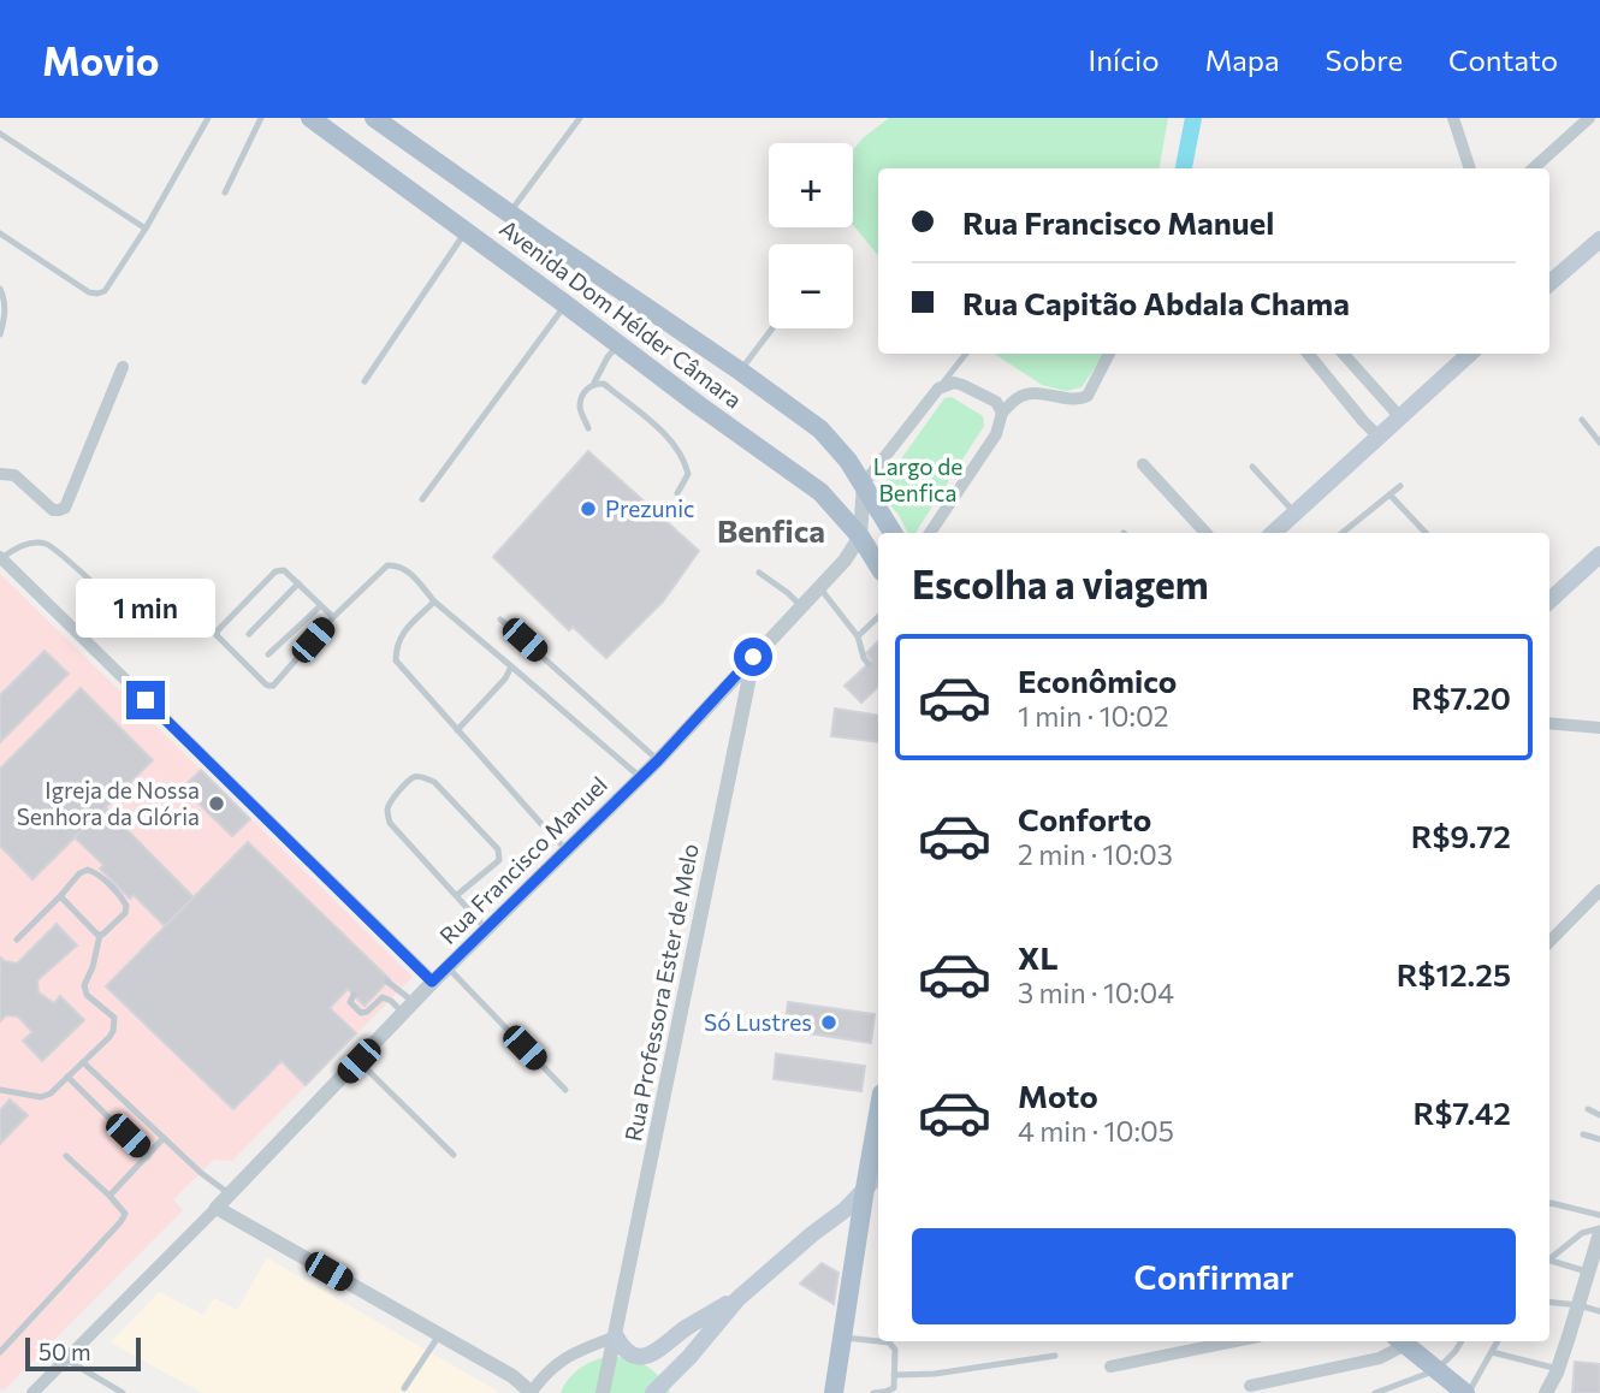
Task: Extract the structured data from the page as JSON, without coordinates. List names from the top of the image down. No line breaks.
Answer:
{"streets":{"main road":["Avenida Dom Hélder Câmara"],"street":["Rua Francisco Manuel","Rua Professora Ester de Melo"]},"crossings":[["Avenida Dom Hélder Câmara","Rua Francisco Manuel"],["Rua Francisco Manuel","Rua Professora Ester de Melo"]],"districts":["Benfica"],"parks":["Largo de Benfica"],"places":["Prezunic","Igreja de Nossa Senhora da Glória","Só Lustres"],"scale_bar":"50 m","page":{"header":"Movio","nav":["Início","Mapa","Sobre","Contato"],"map_buttons":["+","−"],"banner":["Rua Francisco Manuel","Rua Capitão Abdala Chama"],"heading":"Escolha a viagem","bubble":"1 min","list":[{"name":"Econômico","note":"1 min · 10:02","value":"R$7.20"},{"name":"Conforto","note":"2 min · 10:03","value":"R$9.72"},{"name":"XL","note":"3 min · 10:04","value":"R$12.25"},{"name":"Moto","note":"4 min · 10:05","value":"R$7.42"}],"buttons":"Confirmar","scale":"50 m"}}
